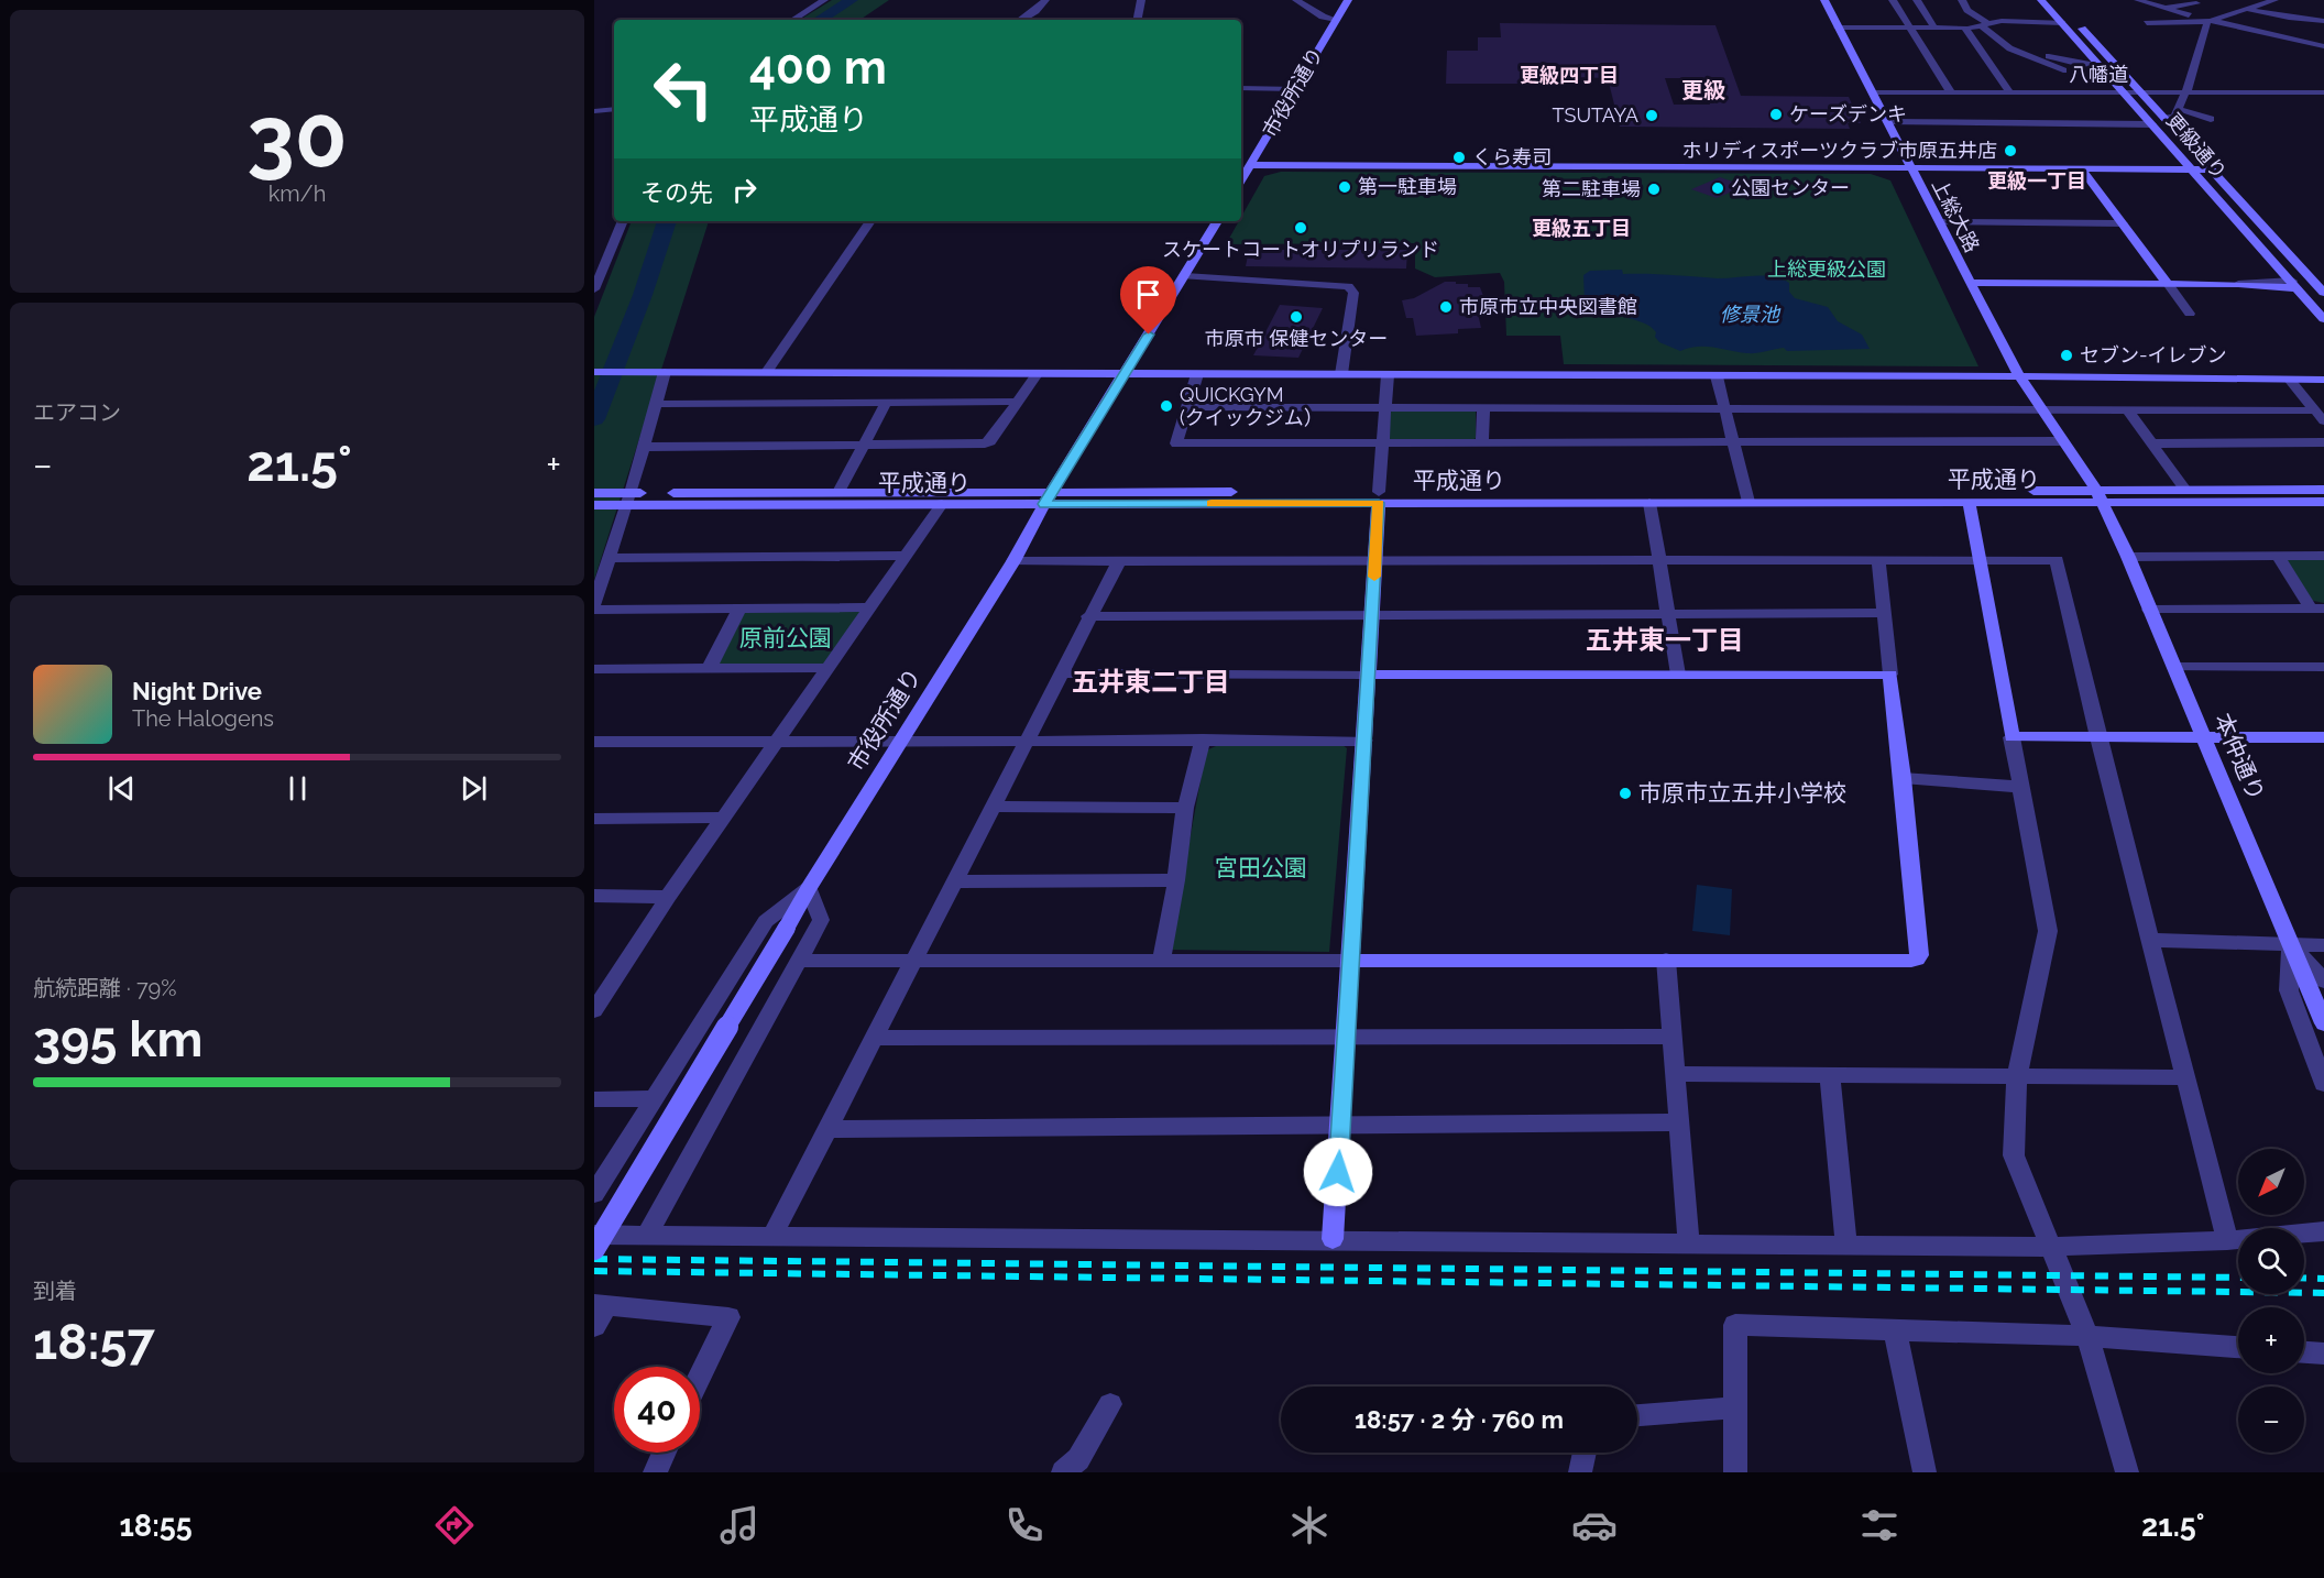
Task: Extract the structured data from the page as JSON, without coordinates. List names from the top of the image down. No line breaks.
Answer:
{"streets":{"street":["八幡道","市役所通り","更級通り","上総大路","平成通り","本仲通り"]},"crossings":[["八幡道","更級通り"],["八幡道","上総大路"],["市役所通り","平成通り"],["上総大路","本仲通り"],["平成通り","本仲通り"]],"districts":["更級四丁目","更級","更級一丁目","更級五丁目","五井東一丁目","五井東二丁目"],"water":["修景池"],"parks":["上総更級公園","原前公園","宮田公園"],"places":["ケーズデンキ","TSUTAYA","ホリディスポーツクラブ市原五井店","くら寿司","第一駐車場","公園センター","第二駐車場","スケートコートオリプリランド","市原市立中央図書館","市原市 保健センター","セブン-イレブン","QUICKGYM (クイックジム）","市原市立五井小学校"],"north":"bottom left","page":{"tile":[["30","km/h"],"エアコン",["航続距離 · 79%","395 km"],["到着","18:57"]],"turn":["400 m","平成通り"],"then":"その先","heat":["−","21.5°","+"],"song":["Night Drive","The Halogens"],"map_buttons":["+","−"],"limit":"40","trip":"18:57 · 2 分 · 760 m","tabs":["18:55","21.5°"]}}
